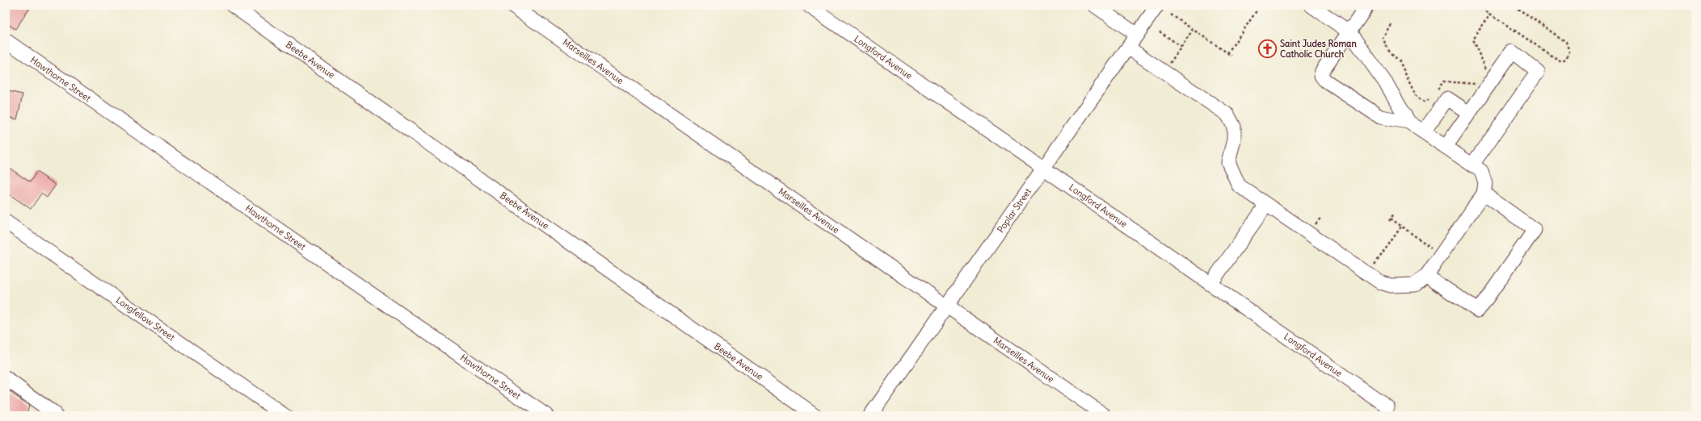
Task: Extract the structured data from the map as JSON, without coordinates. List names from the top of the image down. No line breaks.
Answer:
{"streets":{"street":["Longford Avenue","Beebe Avenue","Marseilles Avenue","Hawthorne Street","Poplar Street","Longfellow Street"]},"crossings":[["Longford Avenue","Poplar Street"],["Marseilles Avenue","Poplar Street"]],"places":{"church":["Saint Judes Roman Catholic Church"]}}
